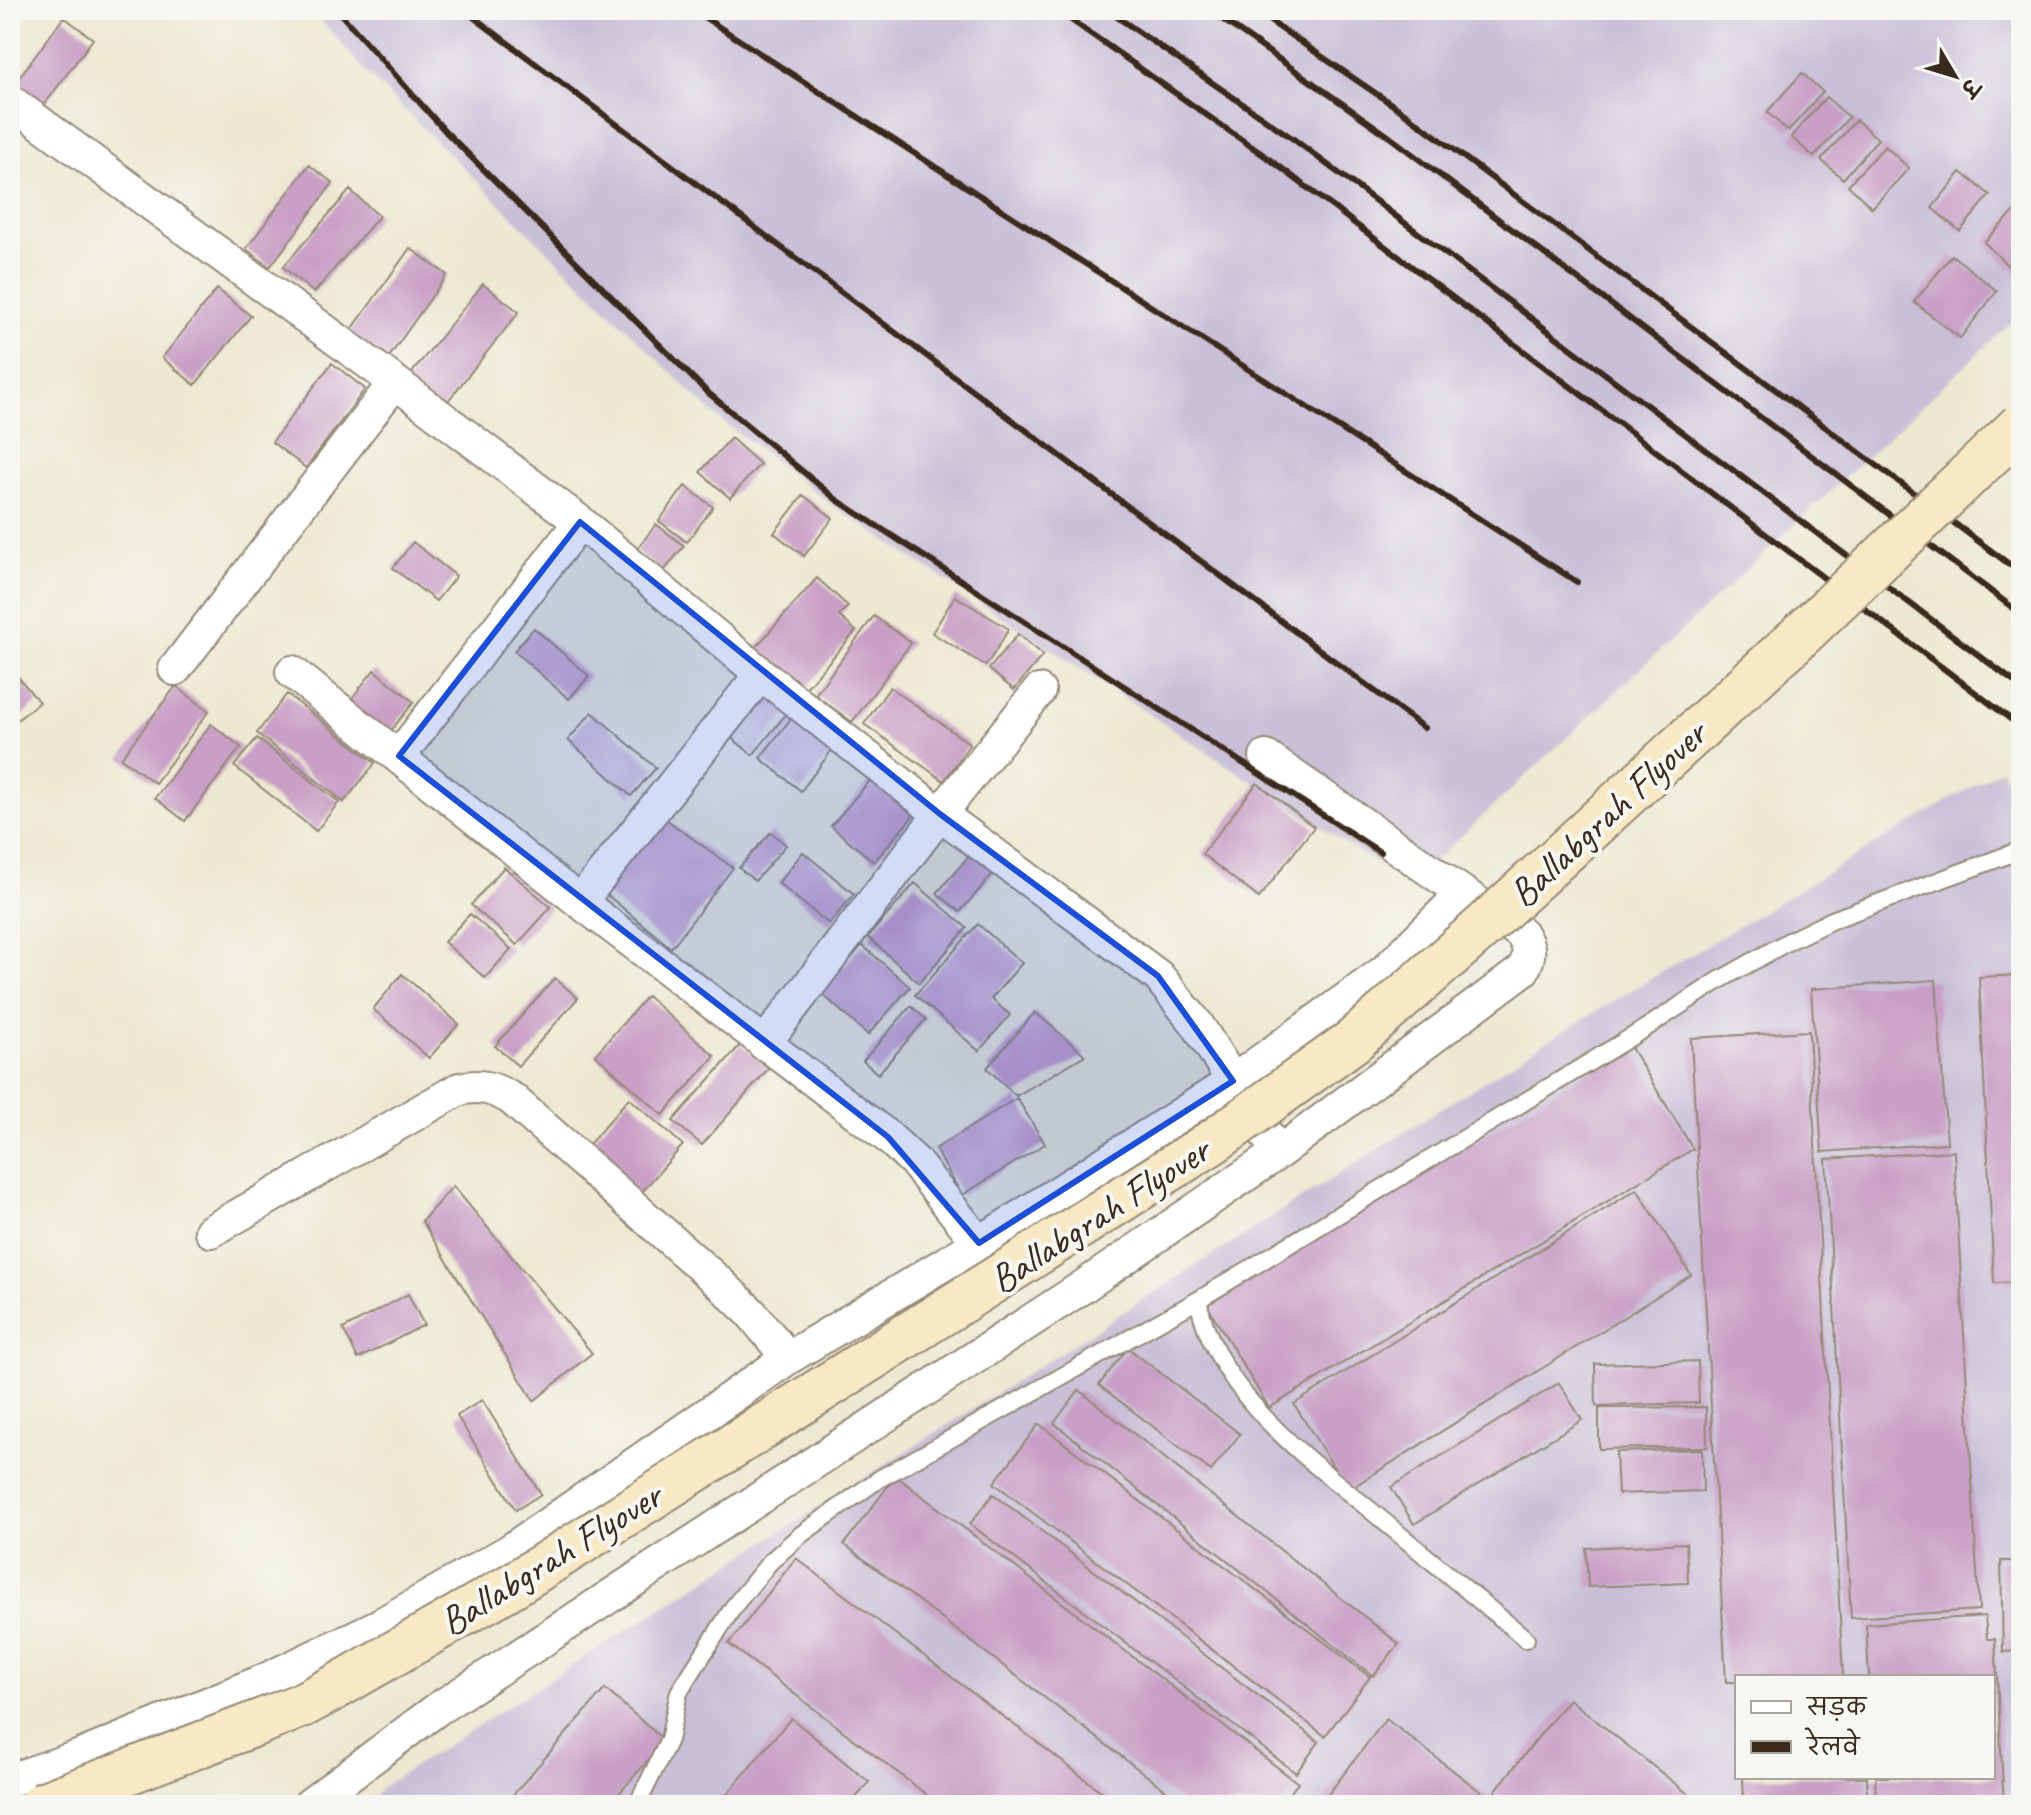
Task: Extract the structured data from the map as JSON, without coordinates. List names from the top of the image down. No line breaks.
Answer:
{"streets":{"main road":["Ballabgrah Flyover"]},"legend":["सड़क","रेलवे"],"north":"bottom right"}
